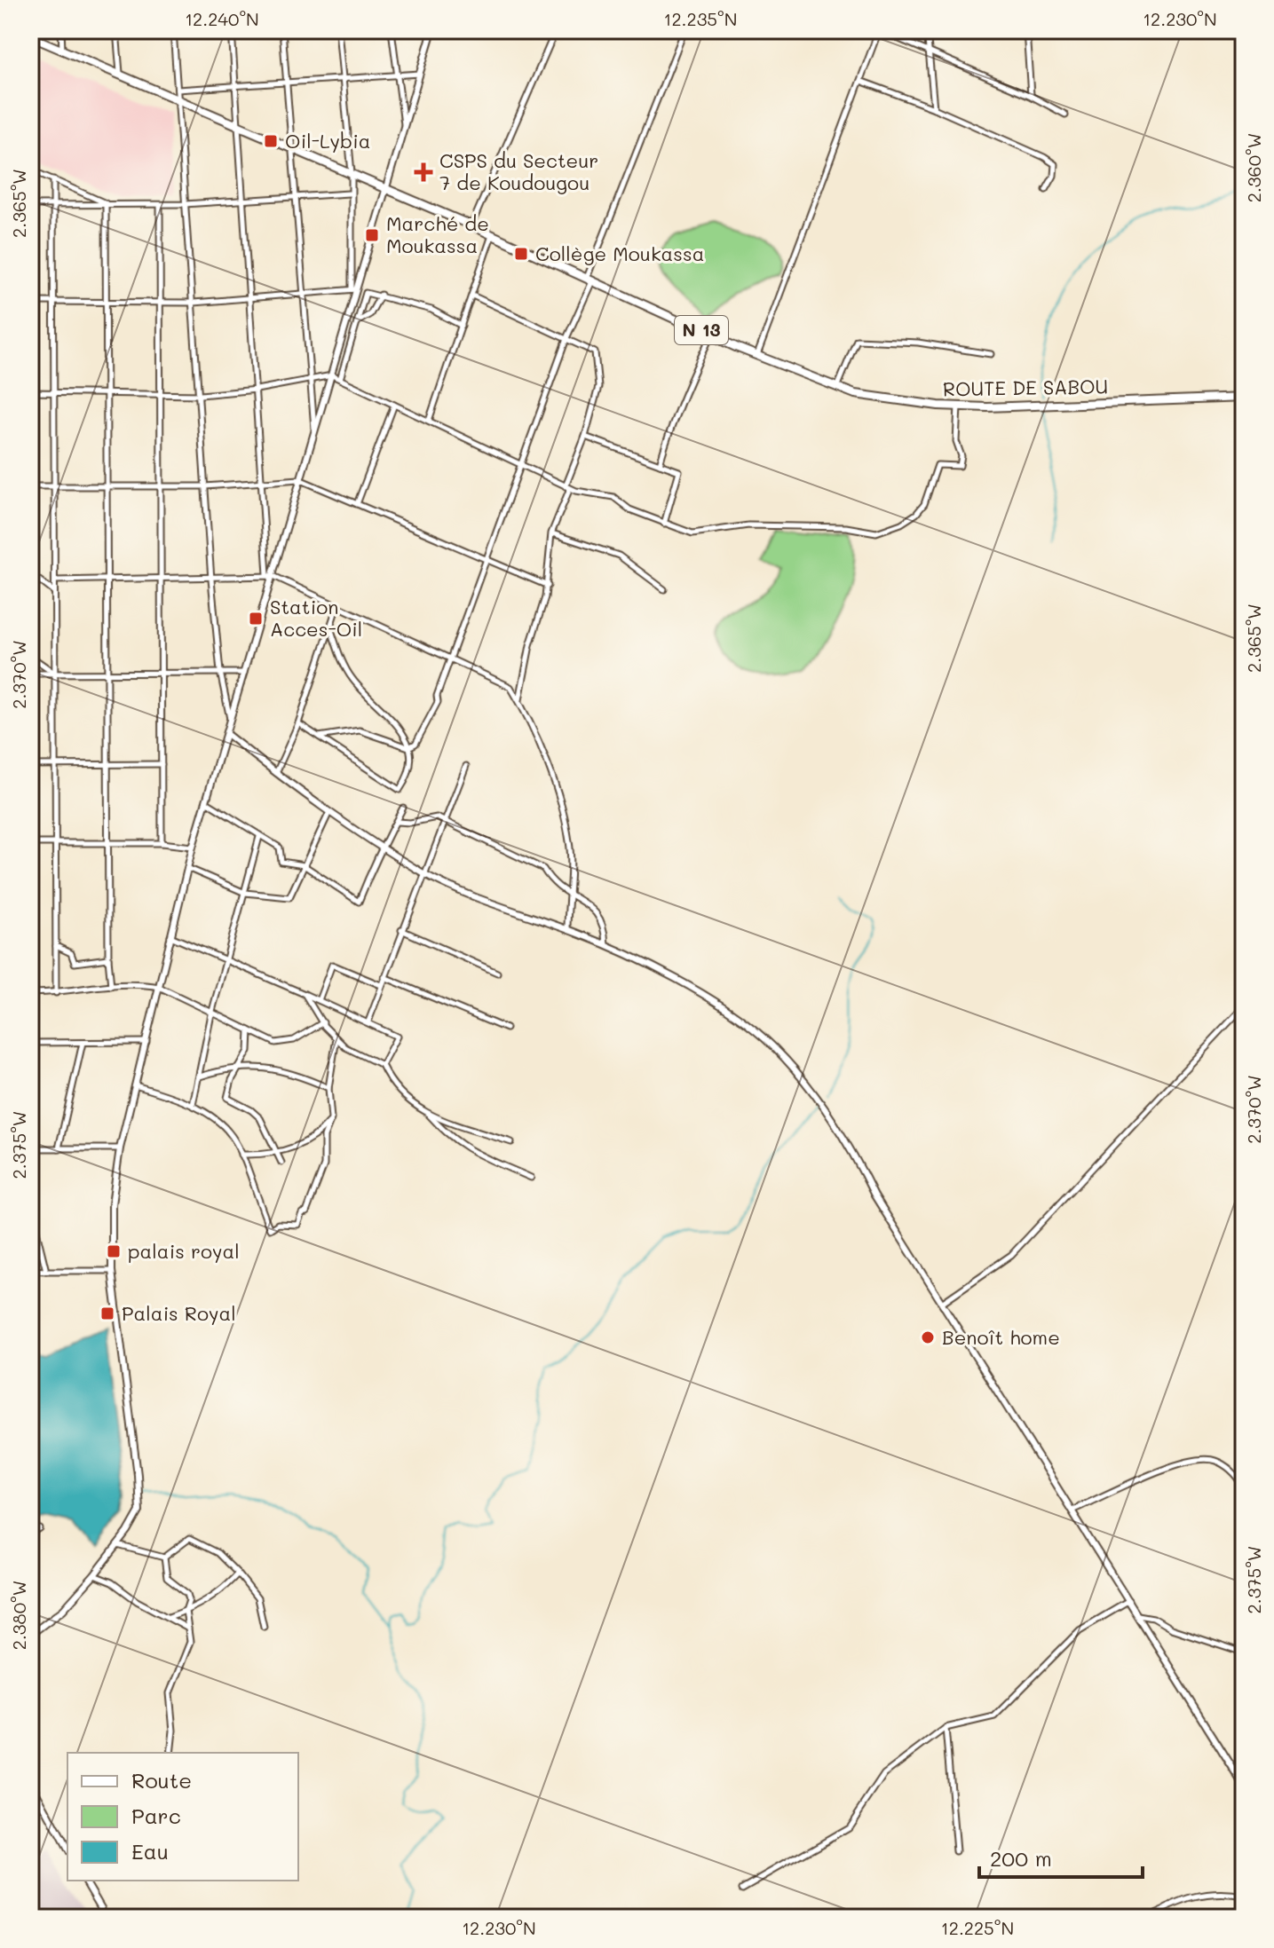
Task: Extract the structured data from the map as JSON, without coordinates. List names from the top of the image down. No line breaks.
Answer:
{"streets":{"main road":["N 13","ROUTE DE SABOU"]},"places":{"transit":["Oil-Lybia","Marché de Moukassa","Collège Moukassa","Station Acces-Oil","palais royal","Palais Royal"],"health":["CSPS du Secteur 7 de Koudougou"],"other":["Benoît home"]},"legend":["Route","Parc","Eau"],"scale_bar":"200 m","coordinates":["12.240°N","12.235°N","12.230°N","2.360°W","2.365°W","2.370°W","2.375°W","2.380°W","12.225°N"]}
